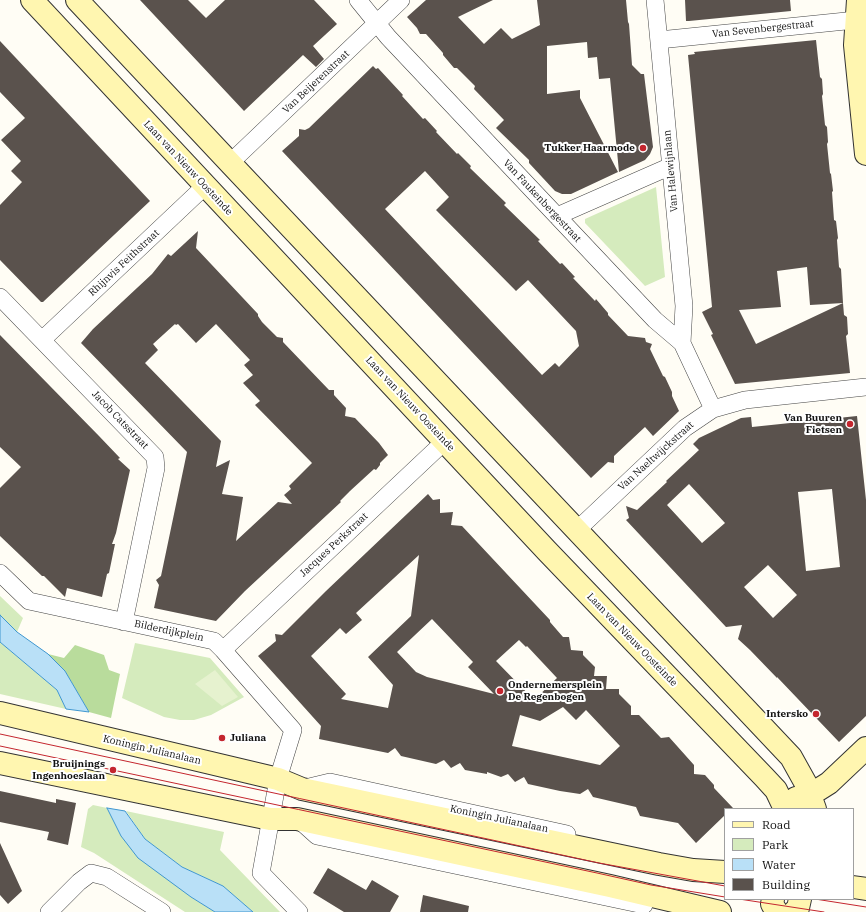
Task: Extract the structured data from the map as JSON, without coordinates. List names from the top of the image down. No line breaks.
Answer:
{"streets":{"main road":["Laan van Nieuw Oosteinde","Koningin Julianalaan"],"street":["Van Sevenbergestraat","Van Beijerenstraat","Van Halewijnlaan","Van Faukenbergestraat","Rhijnvis Feithstraat","Jacob Catsstraat","Van Naeltwijckstraat","Jacques Perkstraat","Bilderdijkplein"]},"crossings":[["Van Sevenbergestraat","Van Halewijnlaan"],["Van Beijerenstraat","Van Faukenbergestraat"],["Laan van Nieuw Oosteinde","Rhijnvis Feithstraat"],["Laan van Nieuw Oosteinde","Jacques Perkstraat"],["Van Halewijnlaan","Van Faukenbergestraat"],["Van Faukenbergestraat","Van Naeltwijckstraat"],["Rhijnvis Feithstraat","Jacob Catsstraat"],["Jacob Catsstraat","Bilderdijkplein"],["Jacques Perkstraat","Bilderdijkplein"],["Bilderdijkplein","Koningin Julianalaan"]],"places":["Tukker Haarmode","Van Buuren Fietsen","Ondernemersplein De Regenbogen","Intersko","Juliana","Bruijnings Ingenhoeslaan"],"legend":["Road","Park","Water","Building"]}
